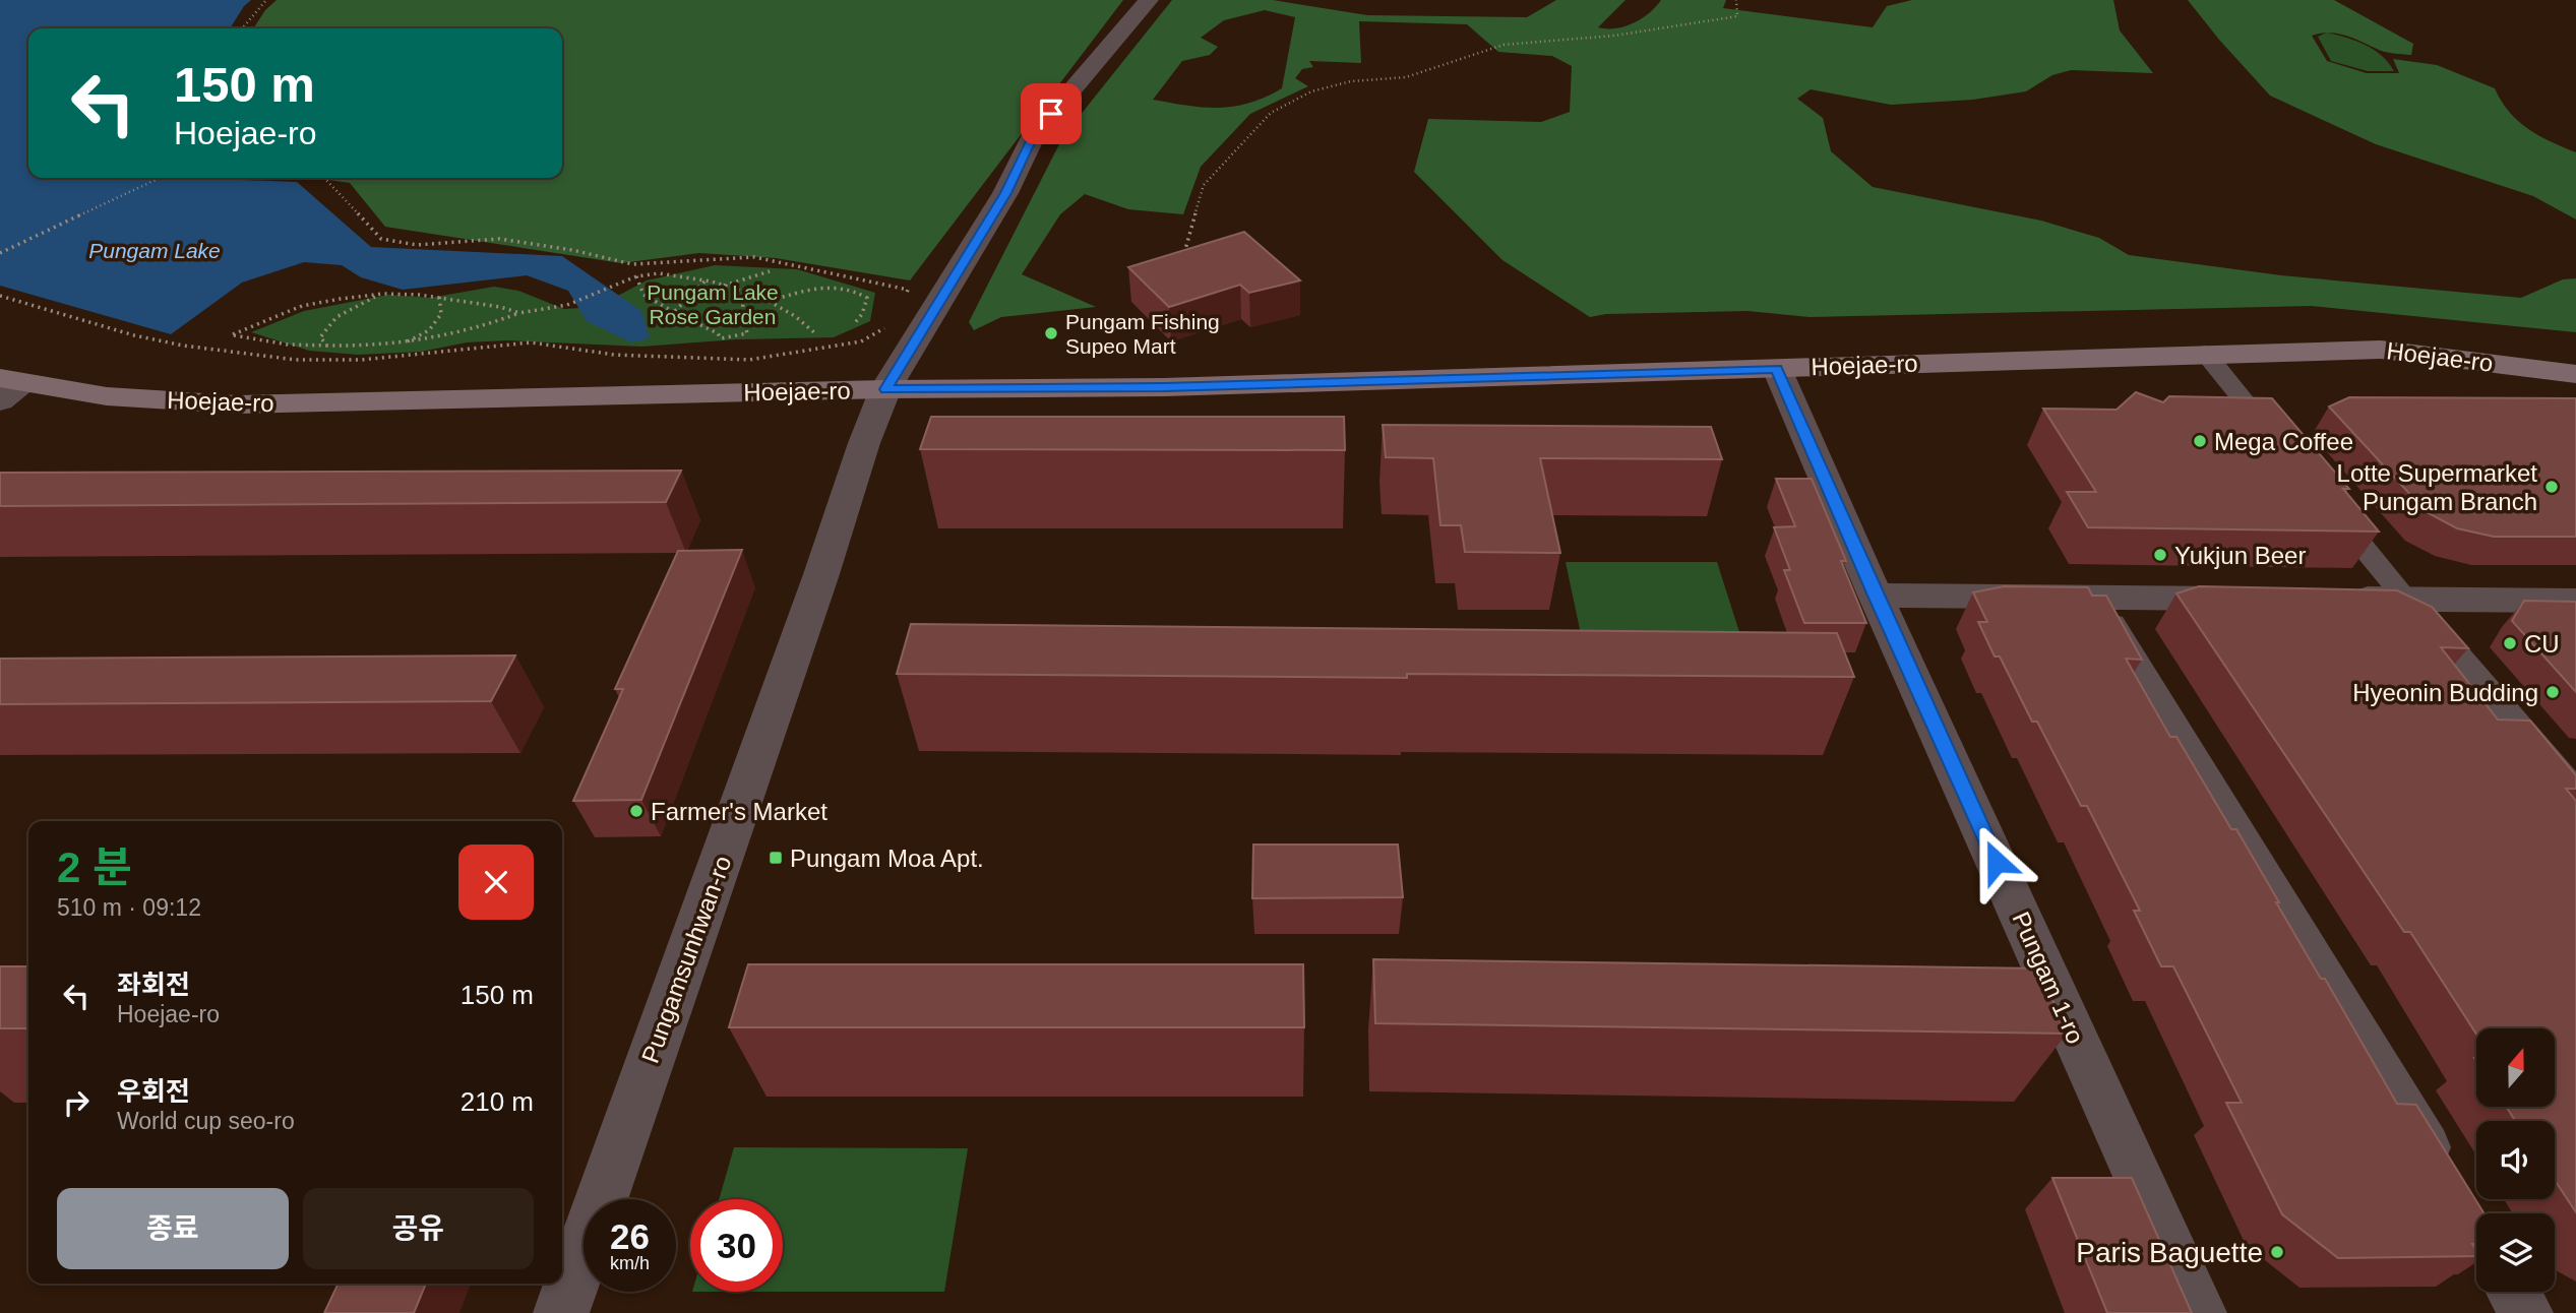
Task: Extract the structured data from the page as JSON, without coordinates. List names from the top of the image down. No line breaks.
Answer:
{"streets":{"main road":["Hoejae-ro"],"street":["Pungamsunhwan-ro","Pungam 1-ro"]},"crossings":[["Hoejae-ro","Pungamsunhwan-ro"],["Hoejae-ro","Pungam 1-ro"]],"water":["Pungam Lake"],"parks":["Pungam Lake Rose Garden"],"places":{"other":["Pungam Fishing Supeo Mart","Mega Coffee","Lotte Supermarket Pungam Branch","Yukjun Beer","CU","Hyeonin Budding","Farmer's Market","Paris Baguette"],"transit":["Pungam Moa Apt."]},"north":"top","page":{"turn":["150 m","Hoejae-ro"],"heading":["2 분","510 m · 09:12"],"list":[{"name":"좌회전","note":"Hoejae-ro","value":"150 m"},{"name":"우회전","note":"World cup seo-ro","value":"210 m"}],"buttons":["종료","공유"],"speed":"26 km/h","limit":"30"}}
